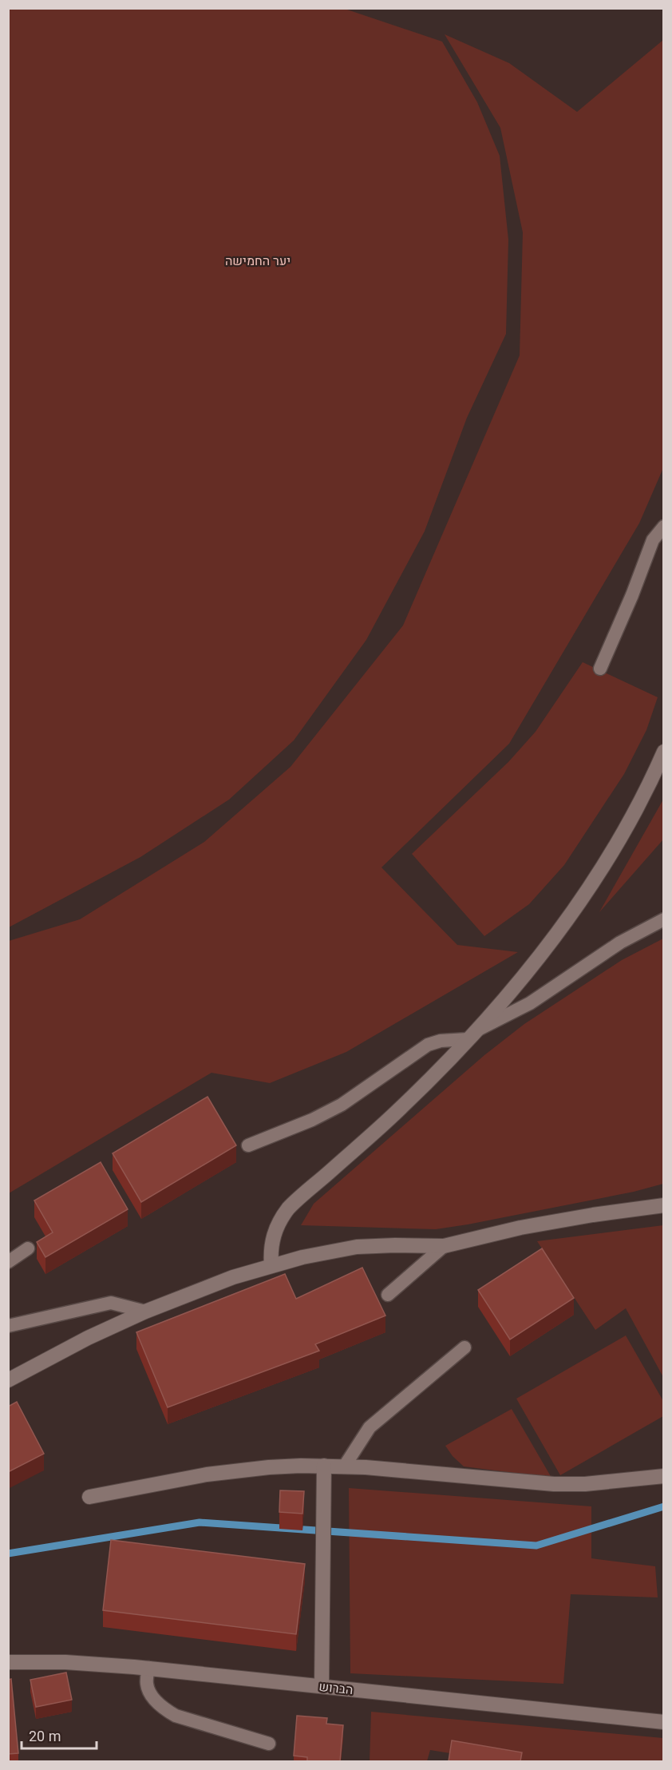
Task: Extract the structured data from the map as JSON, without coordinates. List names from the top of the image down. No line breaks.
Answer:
{"streets":{"street":["הברוש"]},"parks":["יער החמישה"],"scale_bar":"20 m"}
